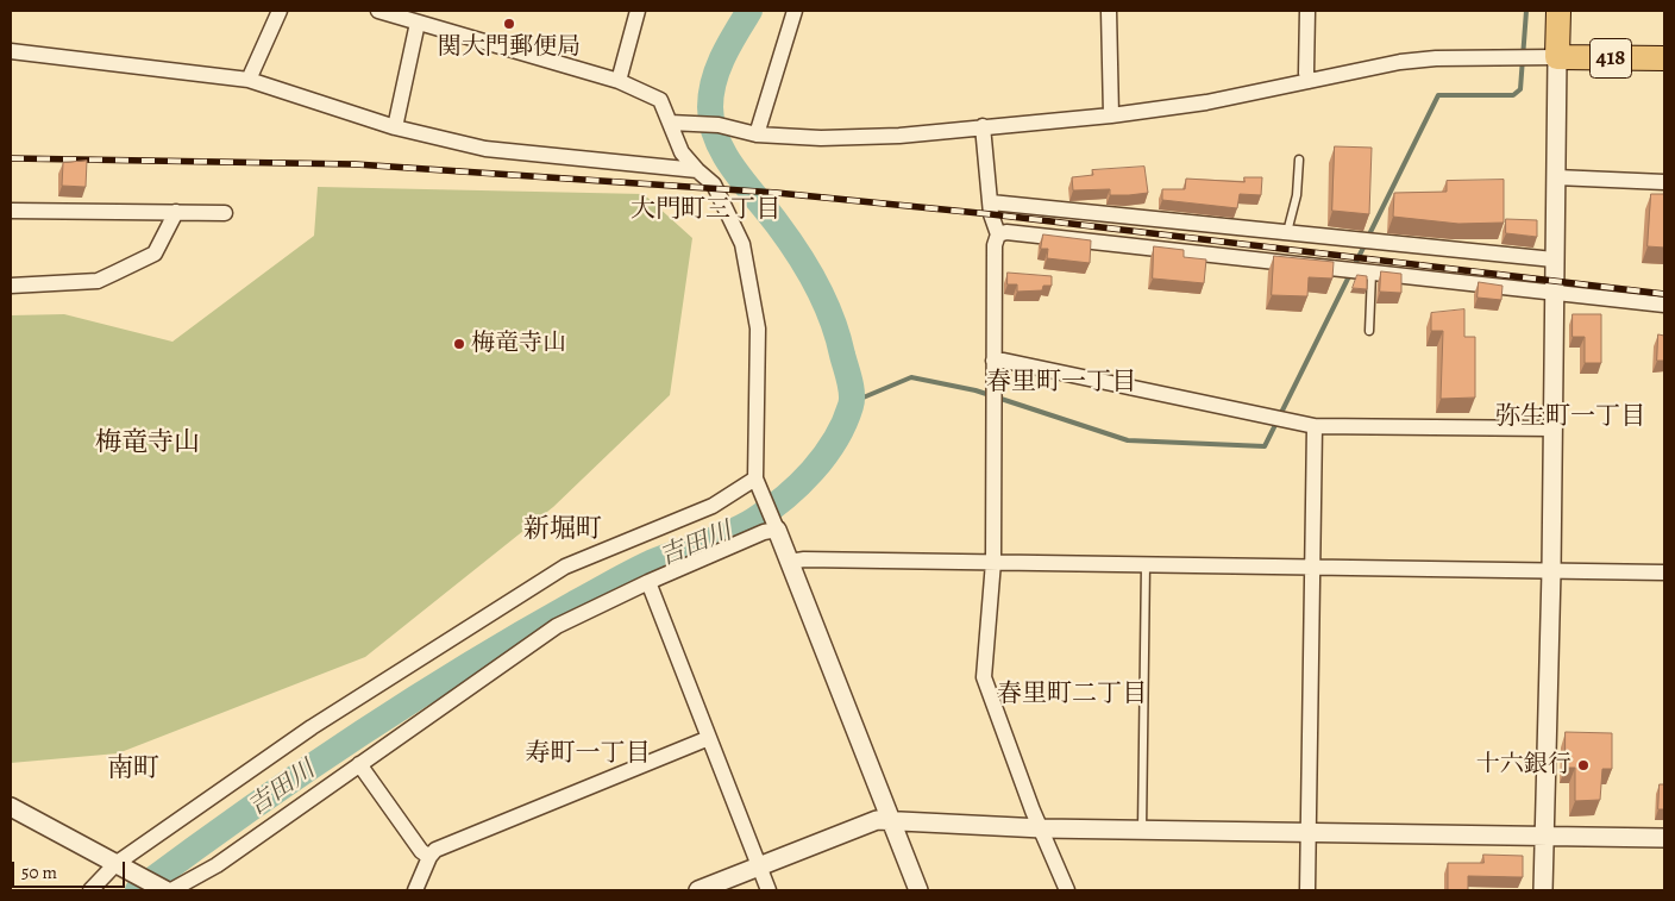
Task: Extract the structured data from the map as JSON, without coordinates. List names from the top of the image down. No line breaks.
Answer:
{"streets":{"highway":["418"]},"districts":["大門町三丁目","春里町一丁目","弥生町一丁目","梅竜寺山","新堀町","春里町二丁目","寿町一丁目","南町"],"water":["吉田川"],"places":["関大門郵便局","梅竜寺山","十六銀行"],"scale_bar":"50 m"}
